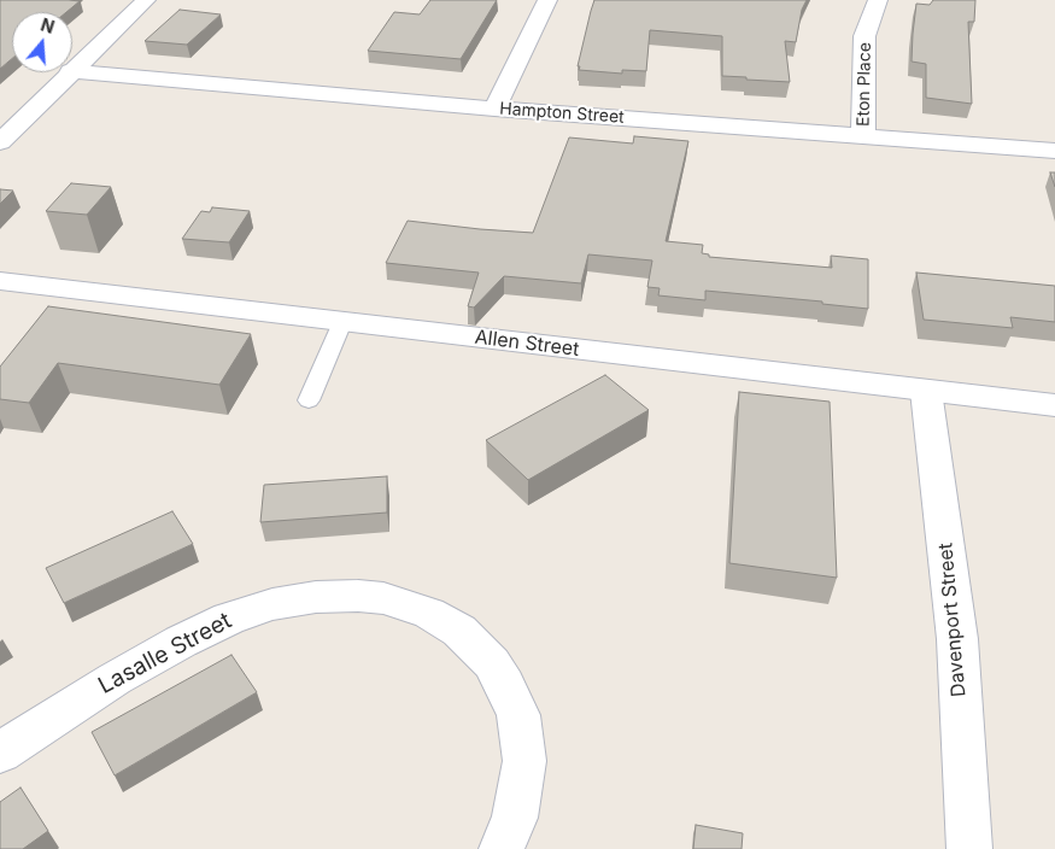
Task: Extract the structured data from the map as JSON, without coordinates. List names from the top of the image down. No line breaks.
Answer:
{"streets":{"street":["Eton Place","Hampton Street","Allen Street","Davenport Street","Lasalle Street"]},"crossings":[["Eton Place","Hampton Street"],["Allen Street","Davenport Street"]],"north":"top"}
